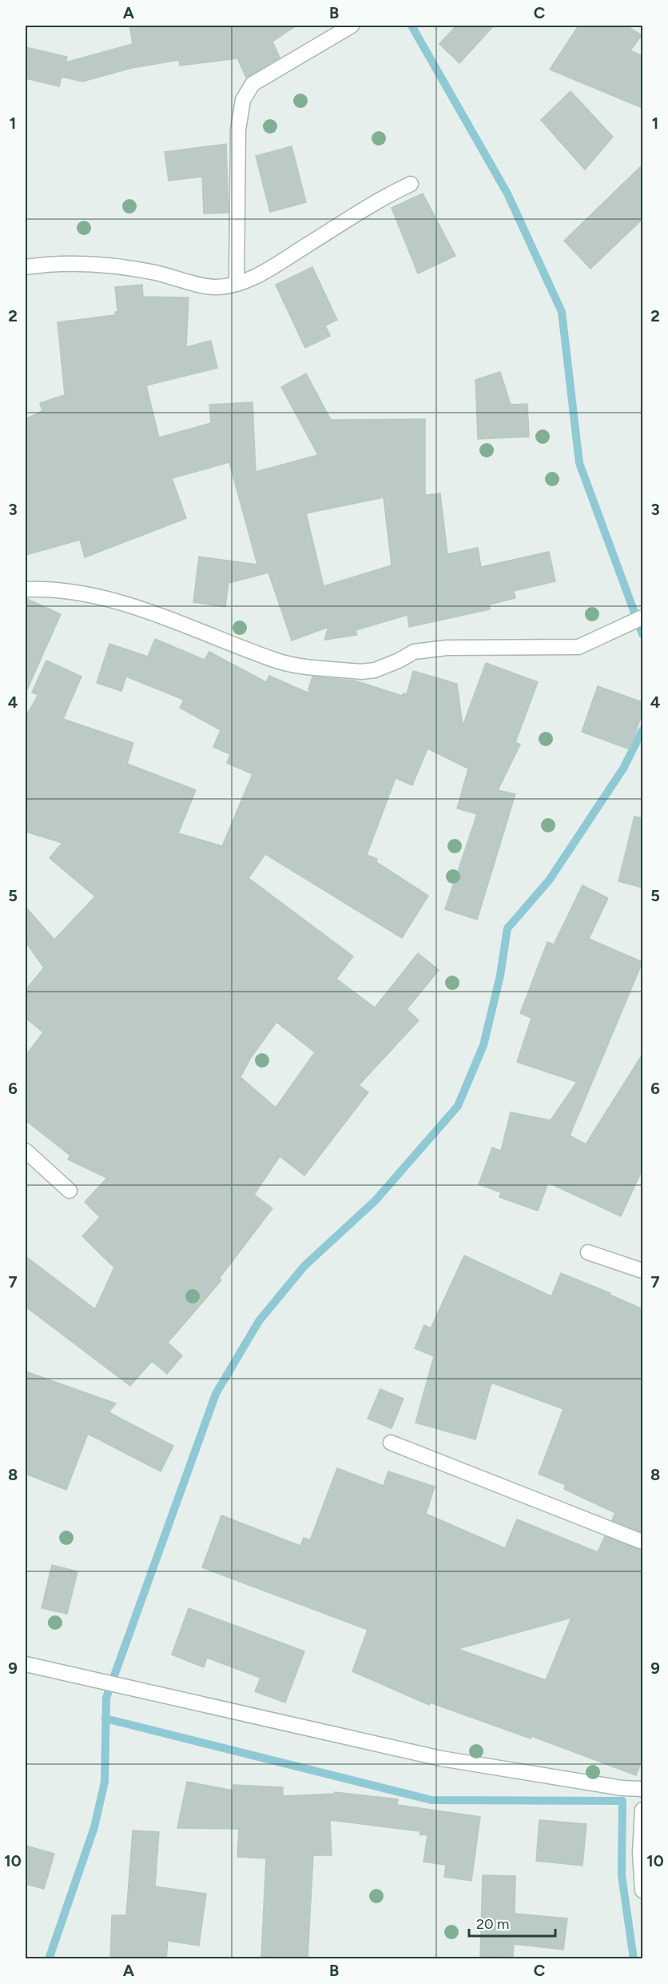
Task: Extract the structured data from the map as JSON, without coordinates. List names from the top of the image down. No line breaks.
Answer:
{"scale_bar":"20 m","grid":{"columns":["A","B","C"],"rows":["1","2","3","4","5","6","7","8","9","10"]}}
